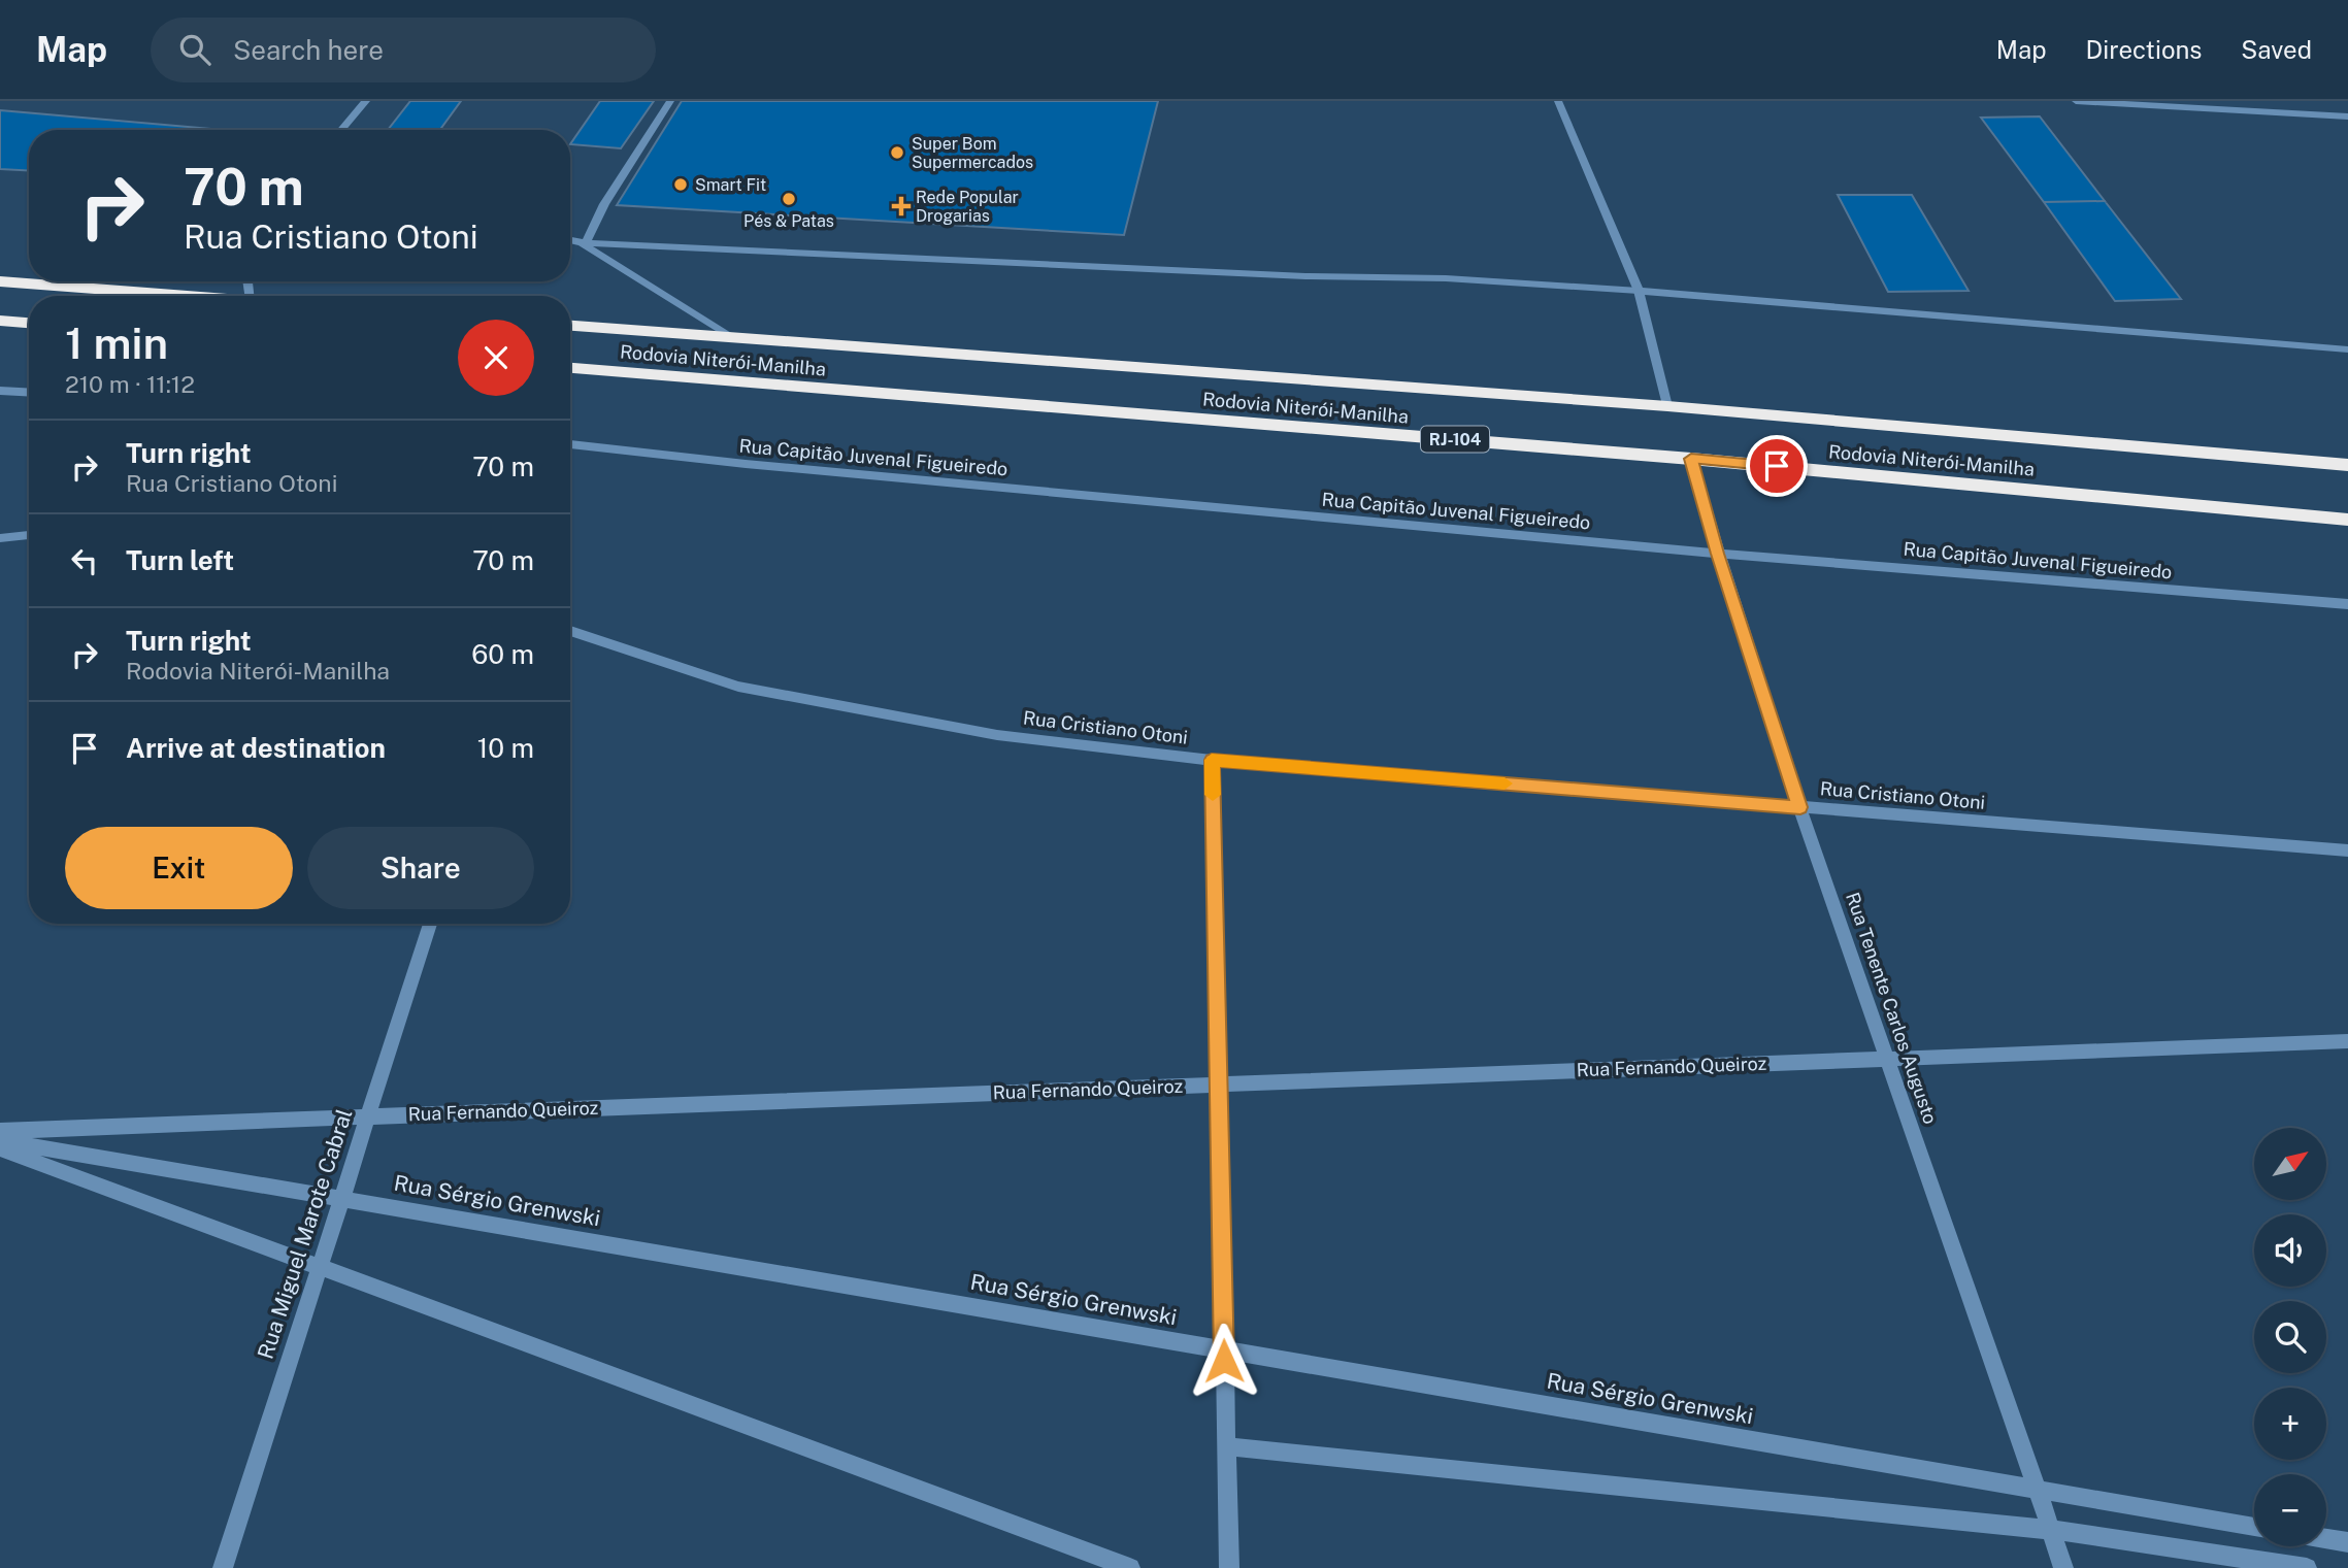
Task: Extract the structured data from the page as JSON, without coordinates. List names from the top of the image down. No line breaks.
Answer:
{"streets":{"highway":["Rodovia Niterói-Manilha","RJ-104"],"street":["Rua Capitão Juvenal Figueiredo","Rua Cristiano Otoni","Rua Tenente Carlos Augusto","Rua Fernando Queiroz","Rua Sérgio Grenwski","Rua Miguel Marote Cabral"]},"crossings":[["Rodovia Niterói-Manilha","Rua Tenente Carlos Augusto"],["Rua Capitão Juvenal Figueiredo","Rua Tenente Carlos Augusto"],["Rua Cristiano Otoni","Rua Tenente Carlos Augusto"]],"places":{"other":["Super Bom Supermercados","Smart Fit","Pés & Patas"],"health":["Rede Popular Drogarias"]},"north":"top right","page":{"header":"Map","search":"Search here","nav":["Map","Directions","Saved"],"turn":["70 m","Rua Cristiano Otoni"],"heading":["1 min","210 m · 11:12"],"list":[{"name":"Turn right","note":"Rua Cristiano Otoni","value":"70 m"},{"name":"Turn left","value":"70 m"},{"name":"Turn right","note":"Rodovia Niterói-Manilha","value":"60 m"},{"name":"Arrive at destination","value":"10 m"}],"buttons":["Exit","Share"],"map_buttons":["+","−"]}}
